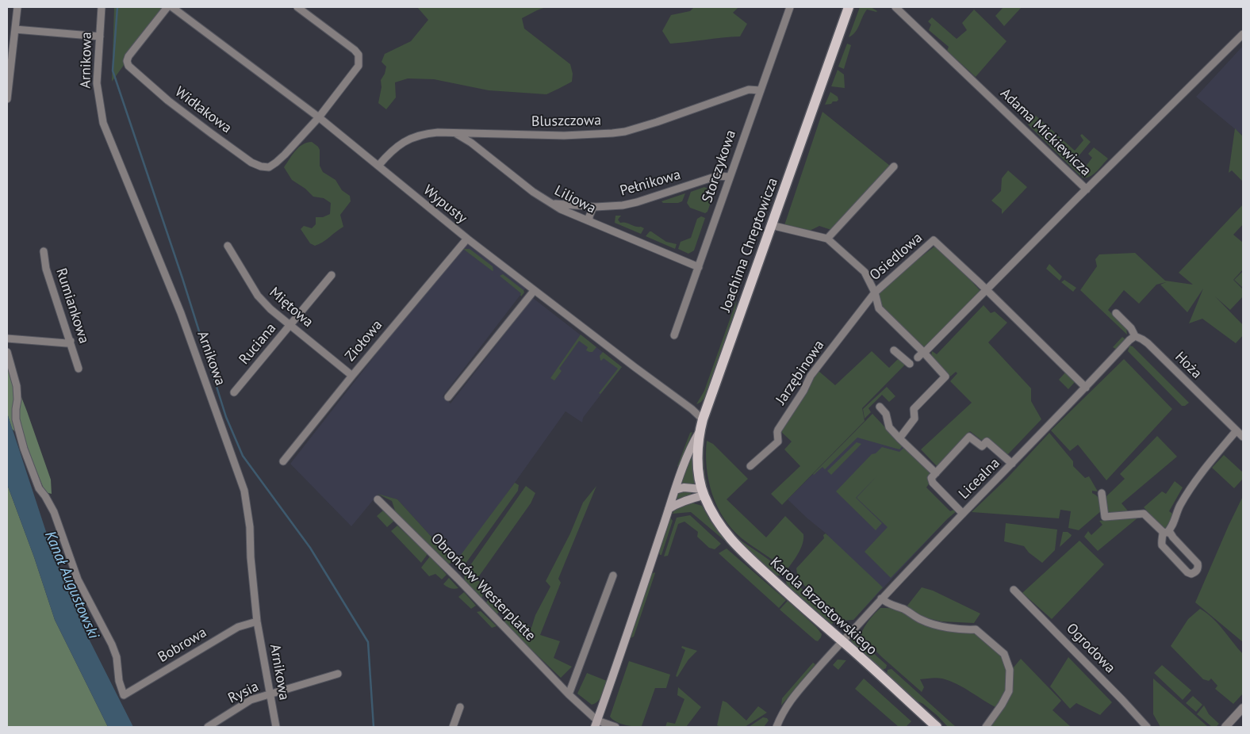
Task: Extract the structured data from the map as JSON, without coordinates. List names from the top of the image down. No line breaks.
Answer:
{"streets":{"main road":["Joachima Chreptowicza","Karola Brzostowskiego"],"street":["Arnikowa","Widłakowa","Bluszczowa","Adama Mickiewicza","Storczykowa","Pełnikowa","Liliowa","Wypusty","Osiedlowa","Rumiankowa","Miętowa","Ziołowa","Ruciana","Hoża","Jarzębinowa","Licealna","Obrońców Westerplatte","Bobrowa","Ogrodowa","Rysia"]},"crossings":[["Arnikowa","Bobrowa"],["Arnikowa","Rysia"],["Widłakowa","Wypusty"],["Bluszczowa","Storczykowa"],["Bluszczowa","Liliowa"],["Bluszczowa","Wypusty"],["Storczykowa","Pełnikowa"],["Storczykowa","Liliowa"],["Pełnikowa","Liliowa"],["Wypusty","Joachima Chreptowicza"],["Wypusty","Ziołowa"],["Joachima Chreptowicza","Karola Brzostowskiego"],["Osiedlowa","Jarzębinowa"],["Osiedlowa","Licealna"],["Miętowa","Ziołowa"],["Miętowa","Ruciana"],["Hoża","Licealna"],["Licealna","Karola Brzostowskiego"]],"water":["Kanał Augustowski"]}
